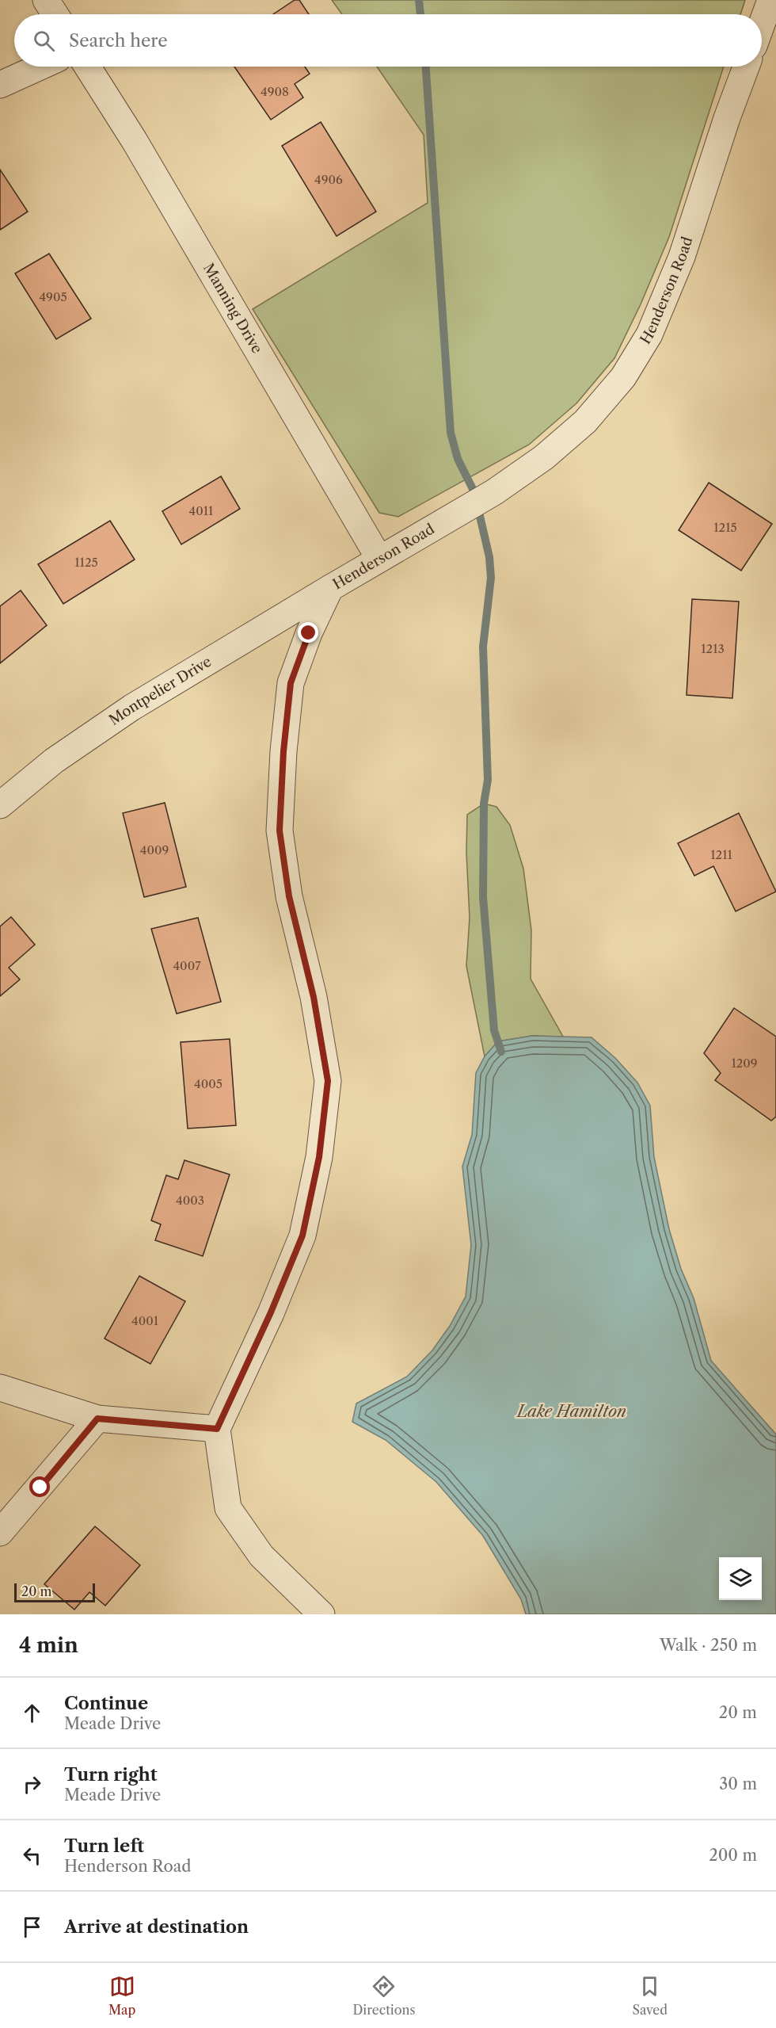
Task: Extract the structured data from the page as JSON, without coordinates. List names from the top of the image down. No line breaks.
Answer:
{"streets":{"street":["Henderson Road","Manning Drive","Montpelier Drive"]},"crossings":[["Henderson Road","Manning Drive"],["Henderson Road","Montpelier Drive"]],"water":["Lake Hamilton"],"house_numbers":["4908","4906","4905","4011","1215","1125","1213","4009","1211","4007","1209","4005","4003","4001"],"scale_bar":"20 m","page":{"search":"Search here","scale":"20 m","heading":["4 min","Walk · 250 m"],"list":[["Continue","Meade Drive","20 m"],["Turn right","Meade Drive","30 m"],["Turn left","Henderson Road","200 m"],"Arrive at destination"],"nav":["Map","Directions","Saved"]}}
